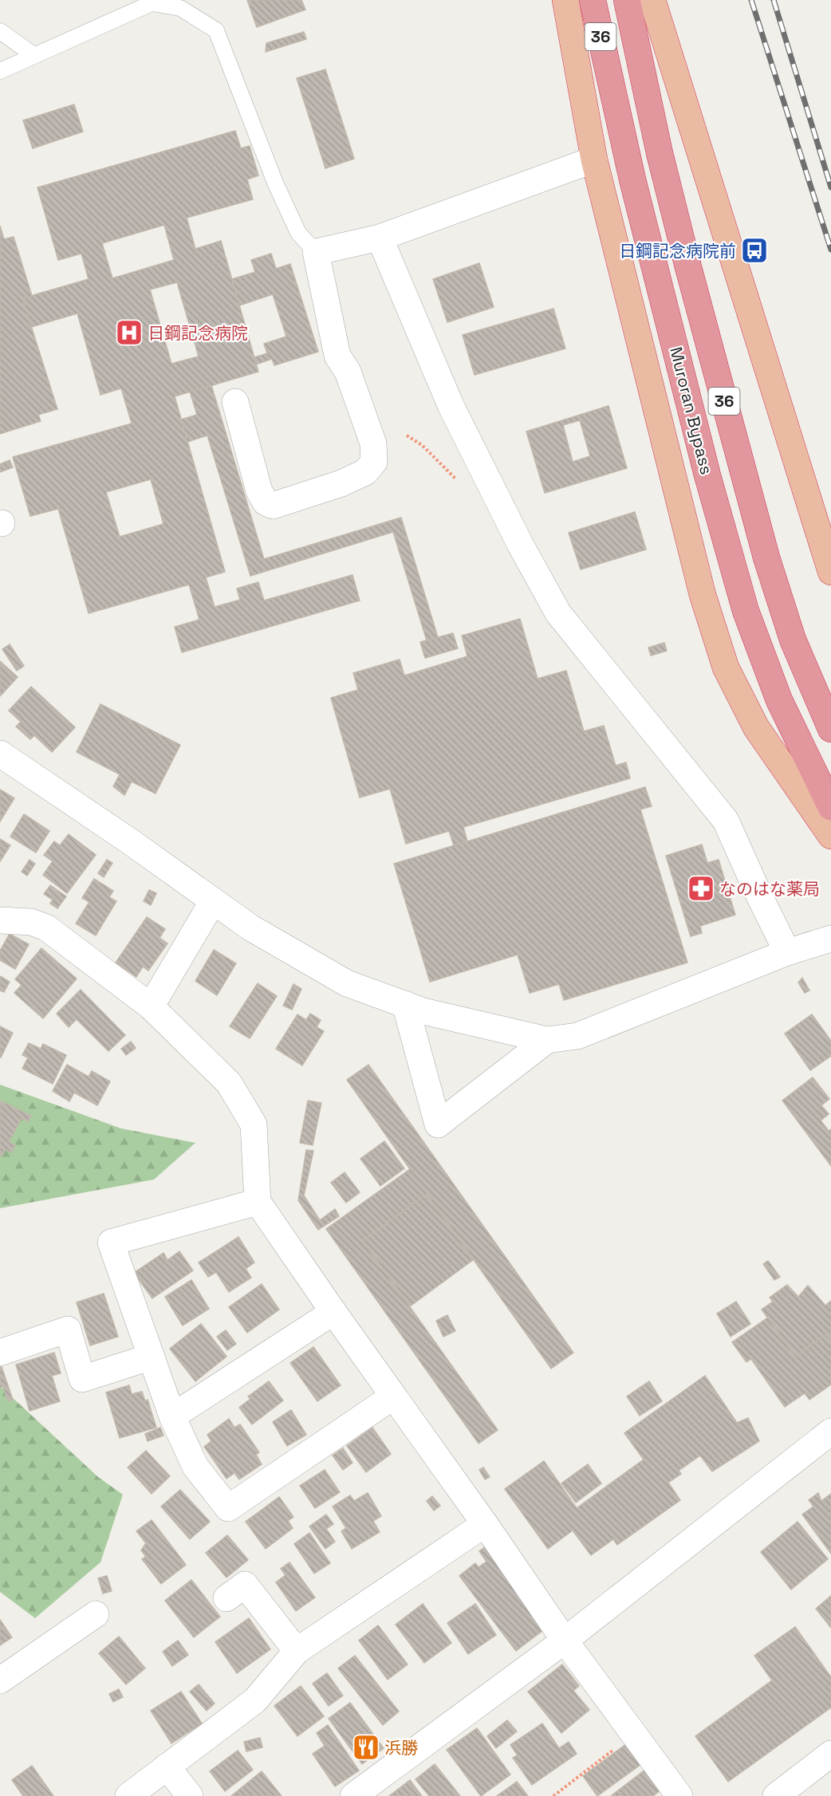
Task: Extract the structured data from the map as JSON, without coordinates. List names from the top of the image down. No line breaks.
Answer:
{"streets":{"highway":["36","Muroran Bypass"]},"places":{"bus stop":["日鋼記念病院前"],"hospital":["日鋼記念病院"],"pharmacy":["なのはな薬局"],"restaurant":["浜勝"]}}
